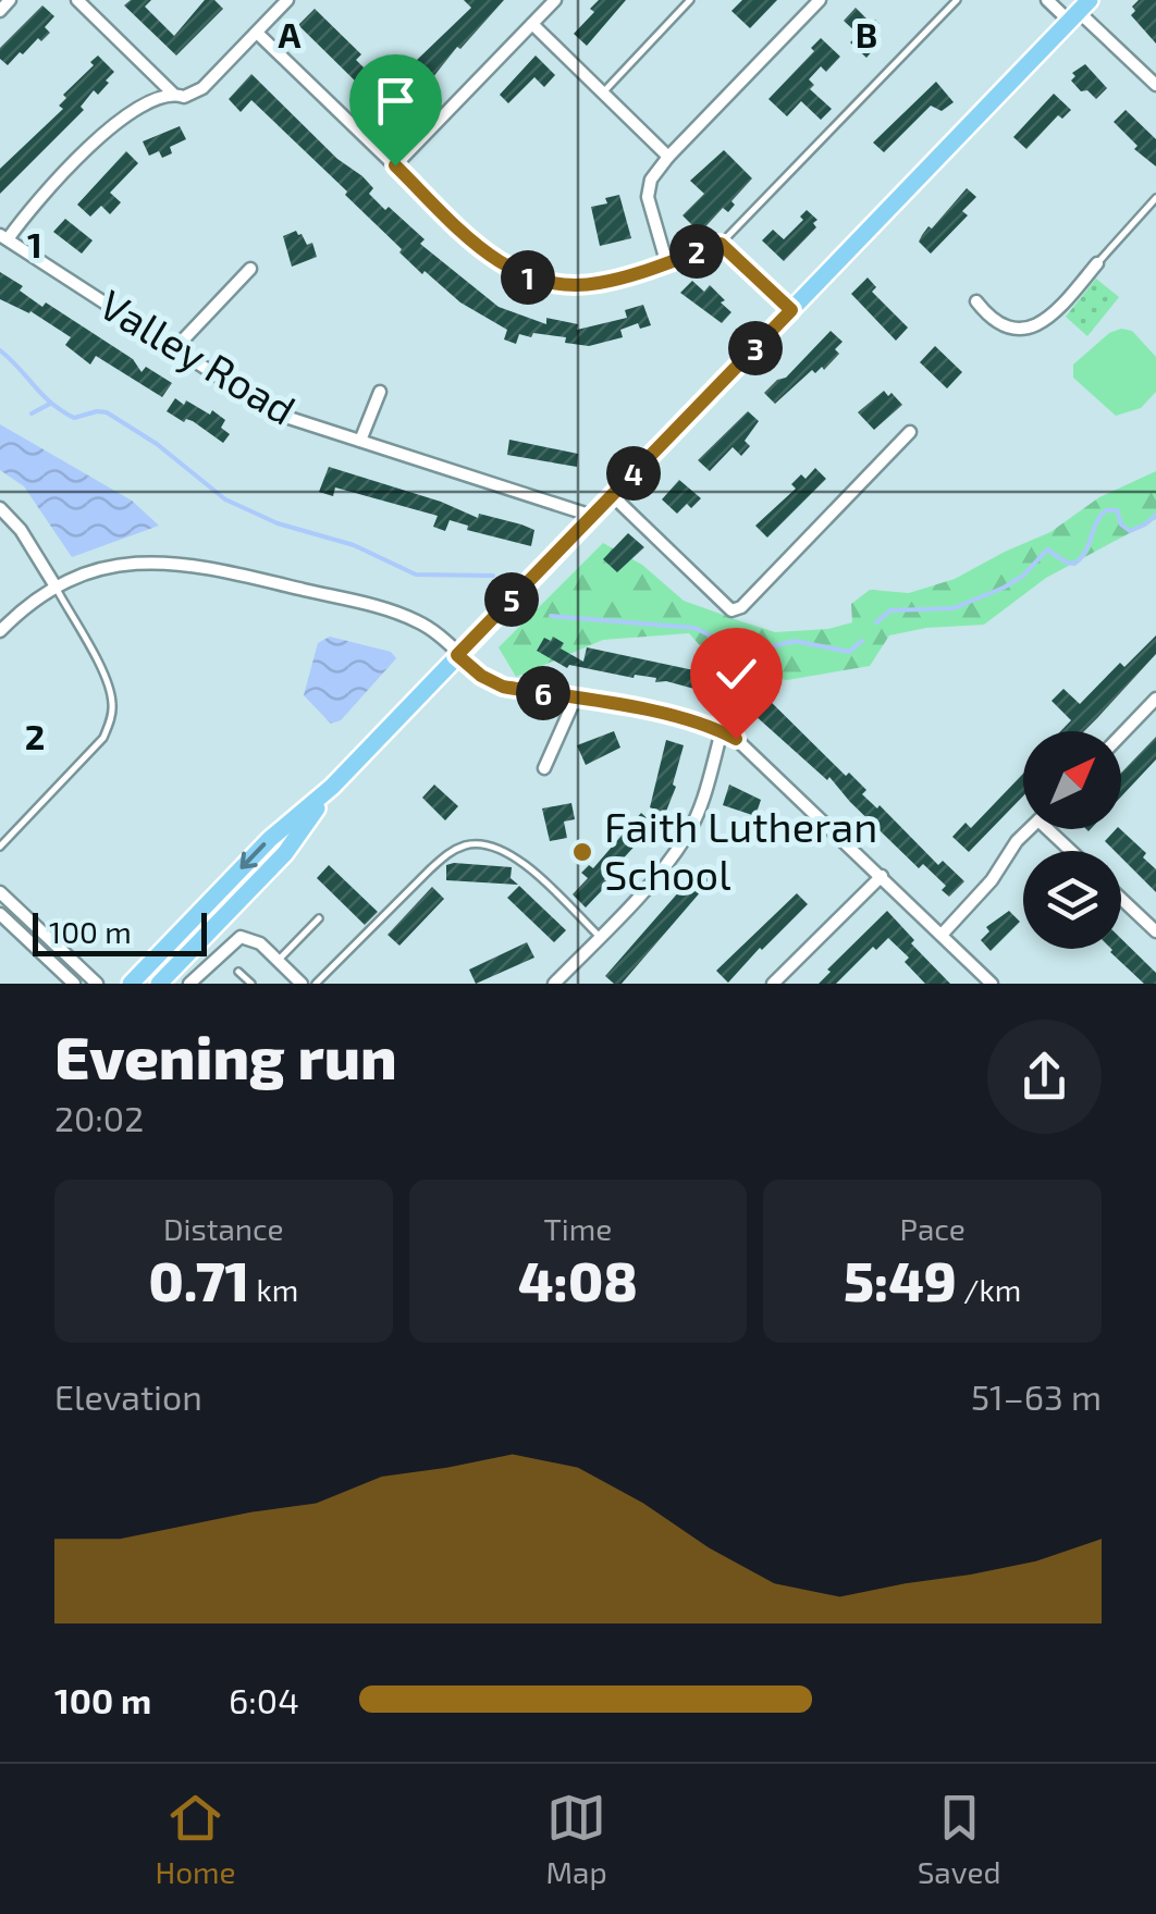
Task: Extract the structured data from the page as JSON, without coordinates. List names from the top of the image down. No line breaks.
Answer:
{"streets":{"street":["Valley Road"]},"places":["Faith Lutheran School"],"scale_bar":"100 m","north":"top right","page":{"pins":["2","1","3","4","5","6"],"scale":"100 m","heading":["Evening run","20:02"],"stats":[["Distance","0.71 km"],["Time","4:08"],["Pace","5:49 /km"]],"chart":["Elevation","51–63 m"],"list":[{"name":"100 m","note":"6:04"}],"tabs":["Home","Map","Saved"]},"grid":{"columns":["A","B"],"rows":["1","2"]}}
